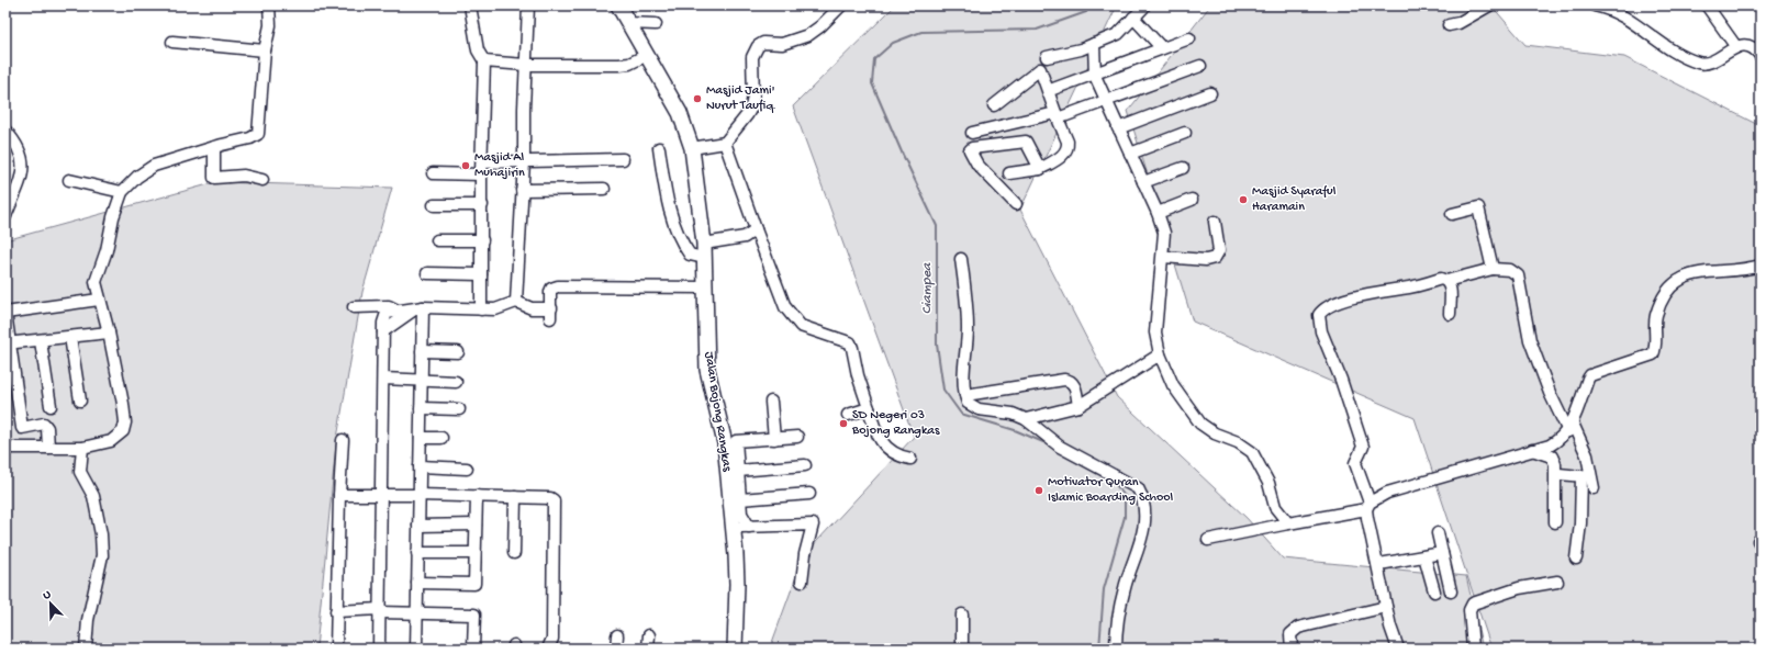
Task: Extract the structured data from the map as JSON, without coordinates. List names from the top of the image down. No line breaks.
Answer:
{"streets":{"main road":["Jalan Bojong Rangkas"]},"water":["Ciampea"],"places":["Masjid Jami' Nurut Taufiq","Masjid Al Muhajirin","Masjid Syaraful Haramain","SD Negeri 03 Bojong Rangkas","Motivator Quran Islamic Boarding School"],"north":"top left"}
